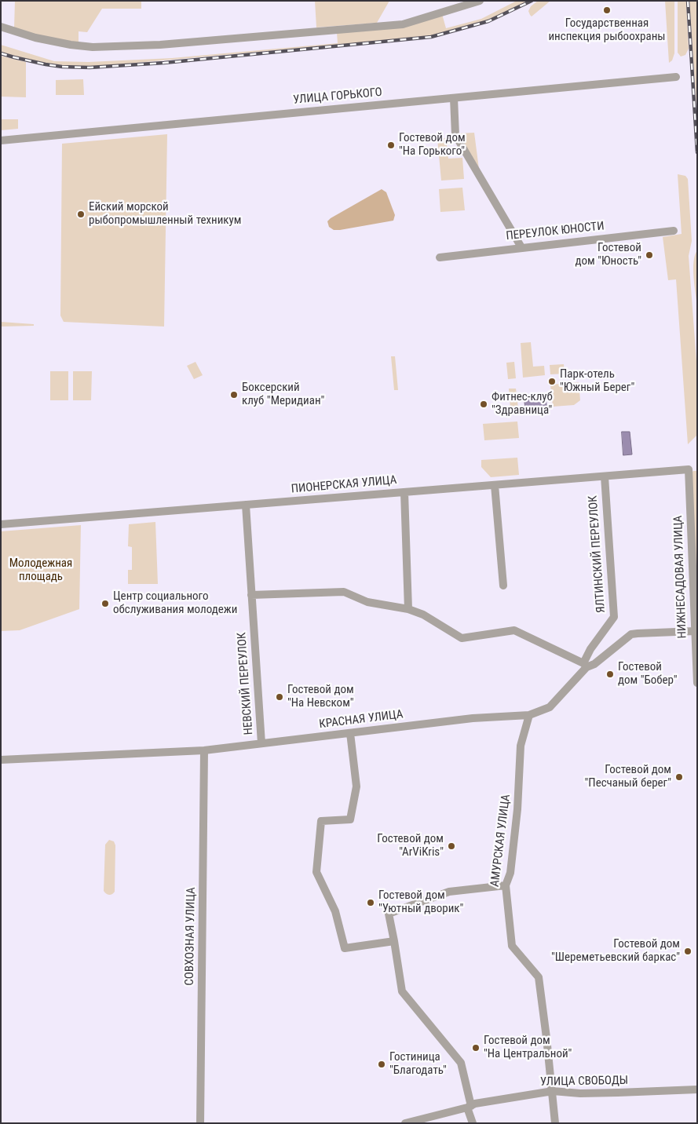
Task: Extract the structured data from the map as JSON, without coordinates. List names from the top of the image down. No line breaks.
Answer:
{"streets":{"street":["УЛИЦА ГОРЬКОГО","ПЕРЕУЛОК ЮНОСТИ","ПИОНЕРСКАЯ УЛИЦА","ЯЛТИНСКИЙ ПЕРЕУЛОК","НИЖНЕСАДОВАЯ УЛИЦА","НЕВСКИЙ ПЕРЕУЛОК","КРАСНАЯ УЛИЦА","АМУРСКАЯ УЛИЦА","СОВХОЗНАЯ УЛИЦА","УЛИЦА СВОБОДЫ"]},"crossings":[["ПИОНЕРСКАЯ УЛИЦА","ЯЛТИНСКИЙ ПЕРЕУЛОК"],["ПИОНЕРСКАЯ УЛИЦА","НИЖНЕСАДОВАЯ УЛИЦА"],["ПИОНЕРСКАЯ УЛИЦА","НЕВСКИЙ ПЕРЕУЛОК"],["ЯЛТИНСКИЙ ПЕРЕУЛОК","КРАСНАЯ УЛИЦА"],["НИЖНЕСАДОВАЯ УЛИЦА","КРАСНАЯ УЛИЦА"],["НЕВСКИЙ ПЕРЕУЛОК","КРАСНАЯ УЛИЦА"],["КРАСНАЯ УЛИЦА","АМУРСКАЯ УЛИЦА"],["КРАСНАЯ УЛИЦА","СОВХОЗНАЯ УЛИЦА"],["АМУРСКАЯ УЛИЦА","УЛИЦА СВОБОДЫ"]],"parks":["Молодежная площадь"],"places":["Государственная инспекция рыбоохраны","Гостевой дом \"На Горького\"","Ейский морской рыбопромышленный техникум","Гостевой дом \"Юность\"","Парк-отель \"Южный Берег\"","Боксерский клуб \"Меридиан\"","Фитнес-клуб \"Здравница\"","Центр социального обслуживания молодежи","Гостевой дом \"Бобер\"","Гостевой дом \"На Невском\"","Гостевой дом \"Песчаный берег\"","Гостевой дом \"ArViKris\"","Гостевой дом \"Уютный дворик\"","Гостевой дом \"Шереметьевский баркас\"","Гостевой дом \"На Центральной\"","Гостиница \"Благодать\""]}
